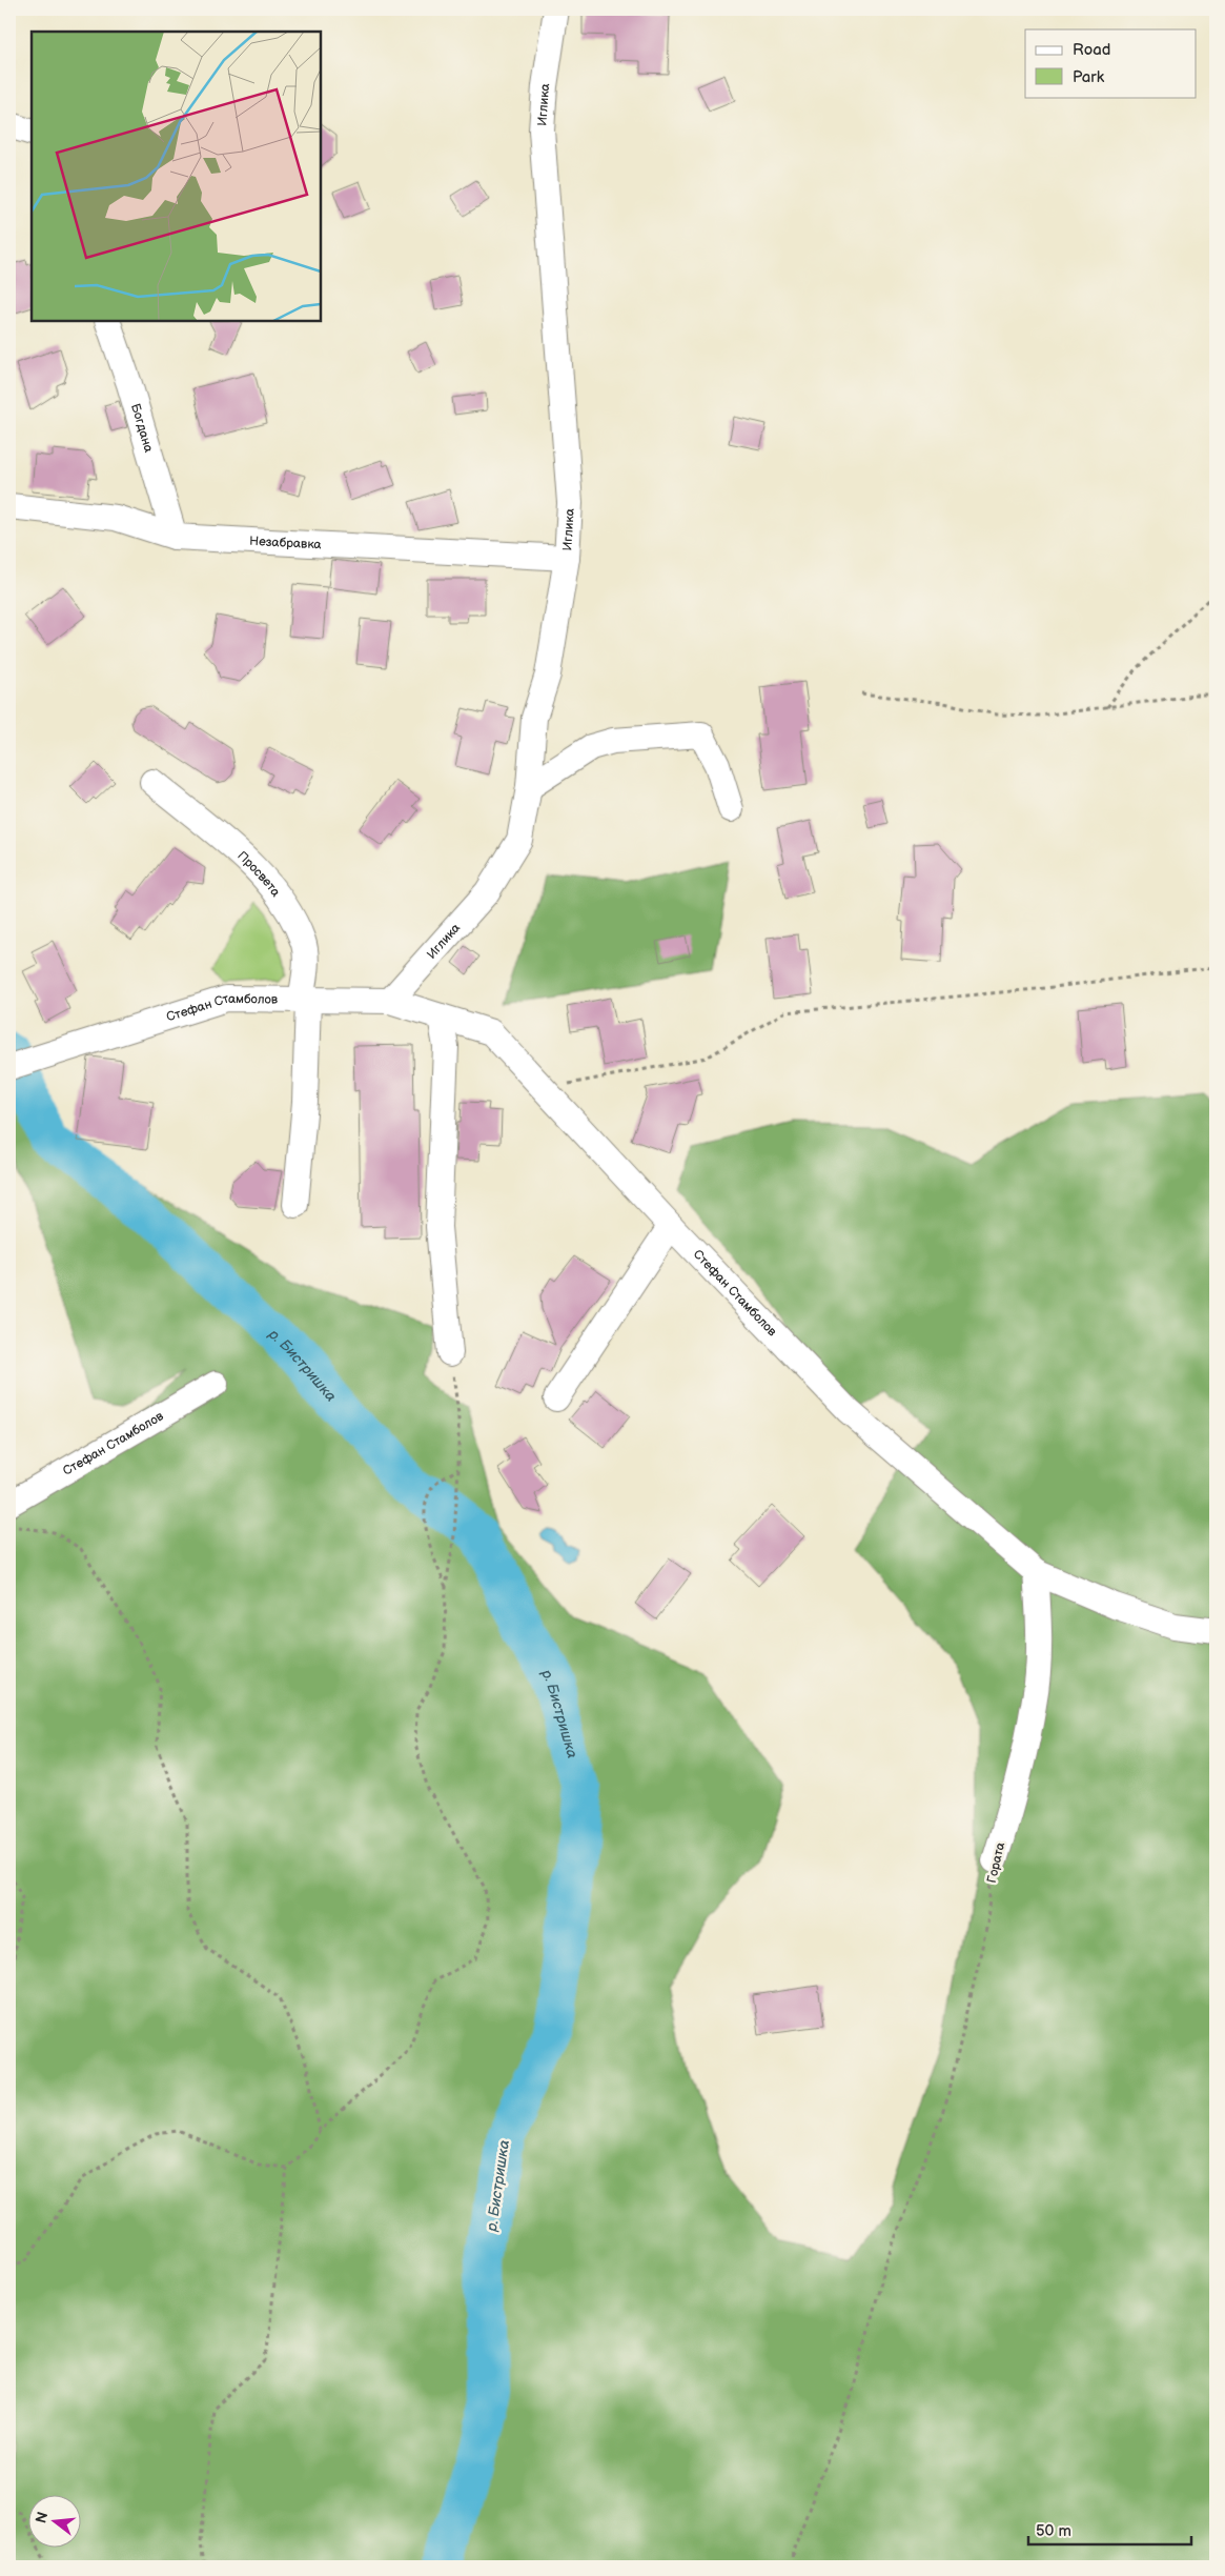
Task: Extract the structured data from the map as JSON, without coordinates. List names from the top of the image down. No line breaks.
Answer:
{"streets":{"street":["Иглика","Богдана","Незабравка","Просвета","Стефан Стамболов","Гората"]},"crossings":[["Иглика","Незабравка"],["Иглика","Стефан Стамболов"],["Богдана","Незабравка"],["Просвета","Стефан Стамболов"],["Стефан Стамболов","Гората"]],"water":["р. Бистришка"],"legend":["Road","Park"],"scale_bar":"50 m","north":"left"}
